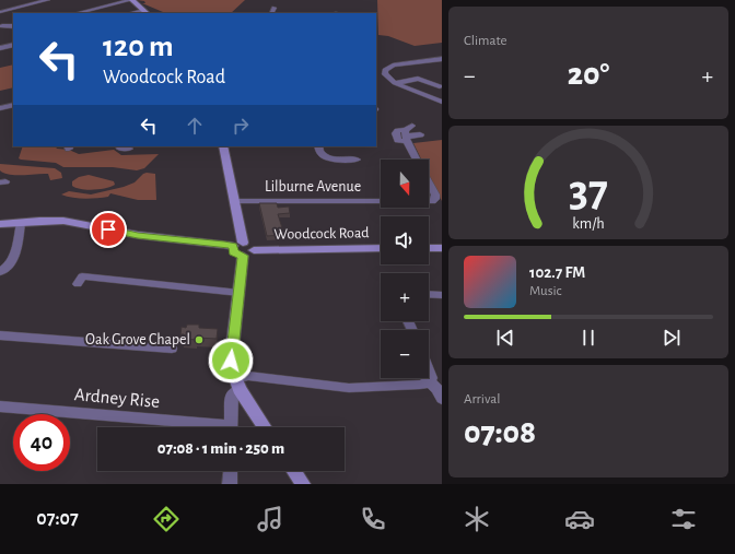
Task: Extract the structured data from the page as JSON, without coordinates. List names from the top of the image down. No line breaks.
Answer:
{"streets":{"street":["Lilburne Avenue","Woodcock Road","Ardney Rise"]},"places":["Oak Grove Chapel"],"north":"bottom","page":{"tile":["Climate",["Arrival","07:08"]],"turn":["120 m","Woodcock Road"],"heat":["−","20°","+"],"map_buttons":["+","−"],"song":["102.7 FM","Music"],"limit":"40","trip":"07:08 · 1 min · 250 m","tabs":"07:07","gauge":["37","km/h"]}}
